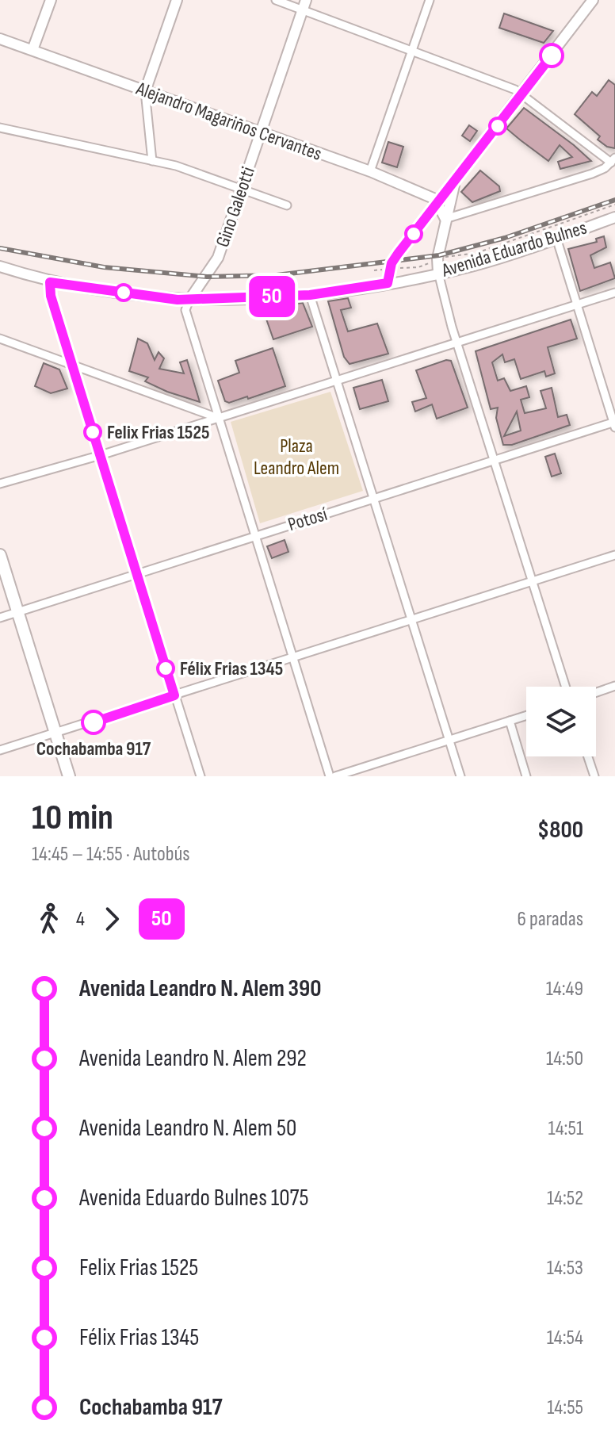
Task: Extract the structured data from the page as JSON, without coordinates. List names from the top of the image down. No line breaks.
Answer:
{"streets":{"main road":["Alejandro Magariños Cervantes","Gino Galeotti","Avenida Eduardo Bulnes"],"street":["Potosí"]},"crossings":[["Alejandro Magariños Cervantes","Gino Galeotti"],["Gino Galeotti","Avenida Eduardo Bulnes"]],"parks":["Plaza Leandro Alem"],"places":["Felix Frias 1525","Félix Frias 1345","Cochabamba 917"],"lines":["bus line 50"],"page":{"on_map":"50","heading":["10 min","14:45 – 14:55 · Autobús","$800"],"legs":["4","50","6 paradas"],"list":[{"name":"Avenida Leandro N. Alem 390","value":"14:49"},{"name":"Avenida Leandro N. Alem 292","value":"14:50"},{"name":"Avenida Leandro N. Alem 50","value":"14:51"},{"name":"Avenida Eduardo Bulnes 1075","value":"14:52"},{"name":"Felix Frias 1525","value":"14:53"},{"name":"Félix Frias 1345","value":"14:54"},{"name":"Cochabamba 917","value":"14:55"}]}}
